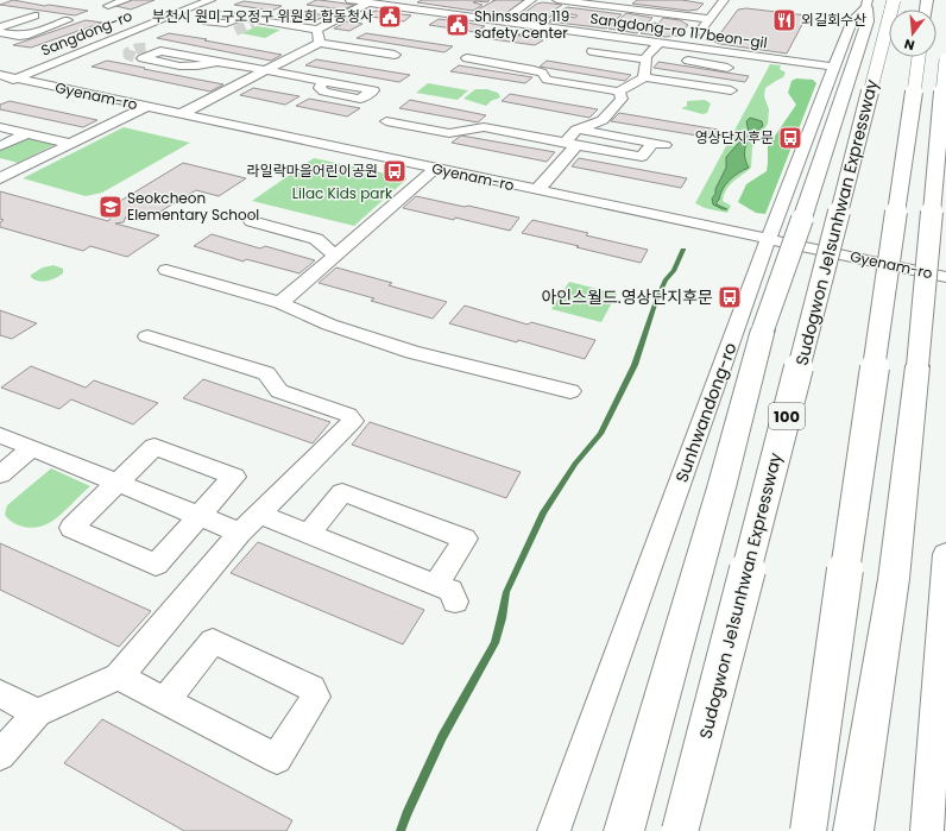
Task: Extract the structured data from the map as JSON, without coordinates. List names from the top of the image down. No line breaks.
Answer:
{"streets":{"highway":["Sudogwon Je1sunhwan Expressway","100"],"street":["Sangdong-ro 117beon-gil","Sangdong-ro","Gyenam-ro","Sunhwandong-ro"]},"crossings":[["Sangdong-ro 117beon-gil","Sunhwandong-ro"],["Sangdong-ro","Gyenam-ro"],["Gyenam-ro","Sunhwandong-ro"]],"parks":["Lilac Kids park"],"places":{"public building":["부천시 원미구오정구 위원회 합동청사","Shinssang 119 safety center"],"restaurant":["외길회수산"],"bus stop":["영상단지후문","라일락마을어린이공원","아인스월드.영상단지후문"],"school or university":["Seokcheon Elementary School"]},"north":"bottom"}
